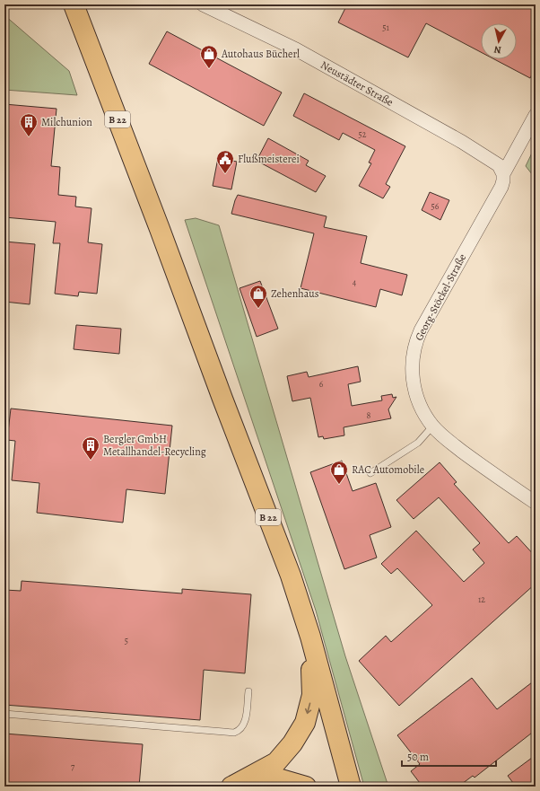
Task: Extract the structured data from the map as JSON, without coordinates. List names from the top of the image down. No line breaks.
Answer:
{"streets":{"main road":["B 22"],"street":["Neustädter Straße","Georg-Stöckel-Straße"]},"crossings":[["Neustädter Straße","Georg-Stöckel-Straße"]],"places":{"shop":["Autohaus Bücherl","Zehenhaus","RAC Automobile"],"building":["Milchunion","Bergler GmbH Metallhandel-Recycling"],"public building":["Flußmeisterei"]},"house_numbers":["51","52","56","4","6","8","12","5","7"],"scale_bar":"50 m","north":"bottom"}
